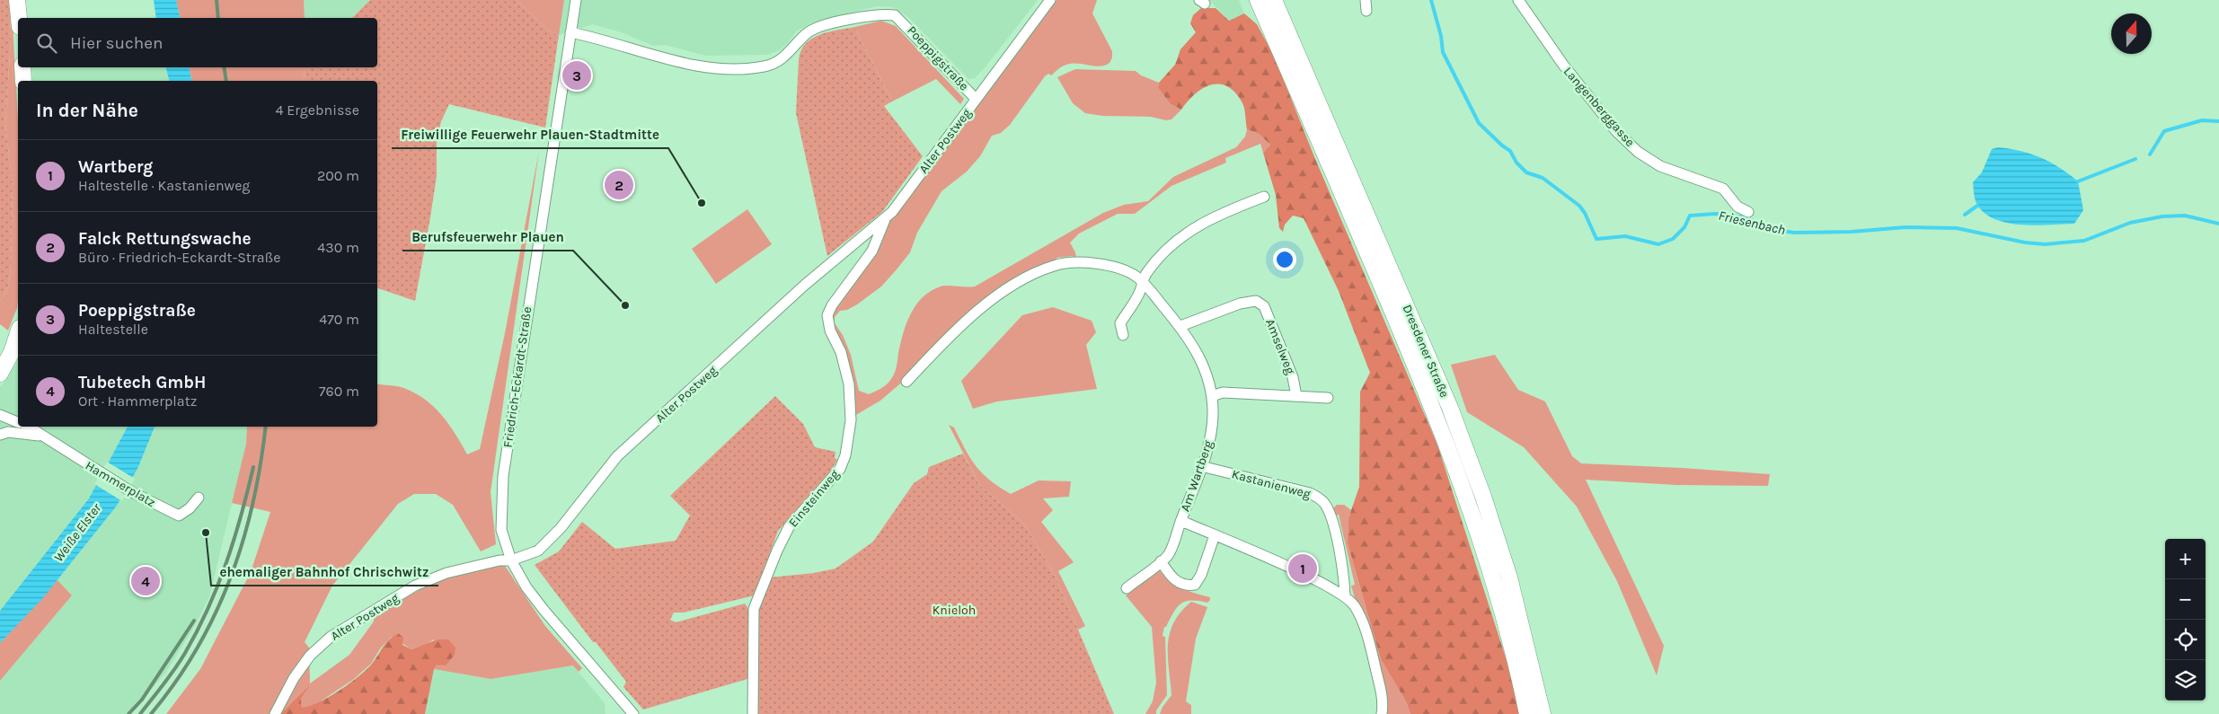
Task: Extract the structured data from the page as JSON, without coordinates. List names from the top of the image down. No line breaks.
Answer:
{"streets":{"main road":["Dresdener Straße"],"street":["Poeppigstraße","Langenberggasse","Alter Postweg","Amselweg","Friedrich-Eckardt-Straße","Am Wartberg","Hammerplatz","Kastanienweg","Einsteinweg"]},"crossings":[["Poeppigstraße","Alter Postweg"],["Poeppigstraße","Friedrich-Eckardt-Straße"],["Alter Postweg","Friedrich-Eckardt-Straße"],["Alter Postweg","Einsteinweg"],["Amselweg","Am Wartberg"],["Am Wartberg","Kastanienweg"]],"water":["Friesenbach","Weiße Elster"],"parks":["Knieloh"],"places":["Freiwillige Feuerwehr Plauen-Stadtmitte","Berufsfeuerwehr Plauen","ehemaliger Bahnhof Chrischwitz"],"north":"top","page":{"search":"Hier suchen","pins":["3","2","1","4"],"heading":["In der Nähe","4 Ergebnisse"],"list":[{"mark":"1","name":"Wartberg","note":"Haltestelle · Kastanienweg","value":"200 m"},{"mark":"2","name":"Falck Rettungswache","note":"Büro · Friedrich-Eckardt-Straße","value":"430 m"},{"mark":"3","name":"Poeppigstraße","note":"Haltestelle","value":"470 m"},{"mark":"4","name":"Tubetech GmbH","note":"Ort · Hammerplatz","value":"760 m"}],"map_buttons":["+","−"]}}
